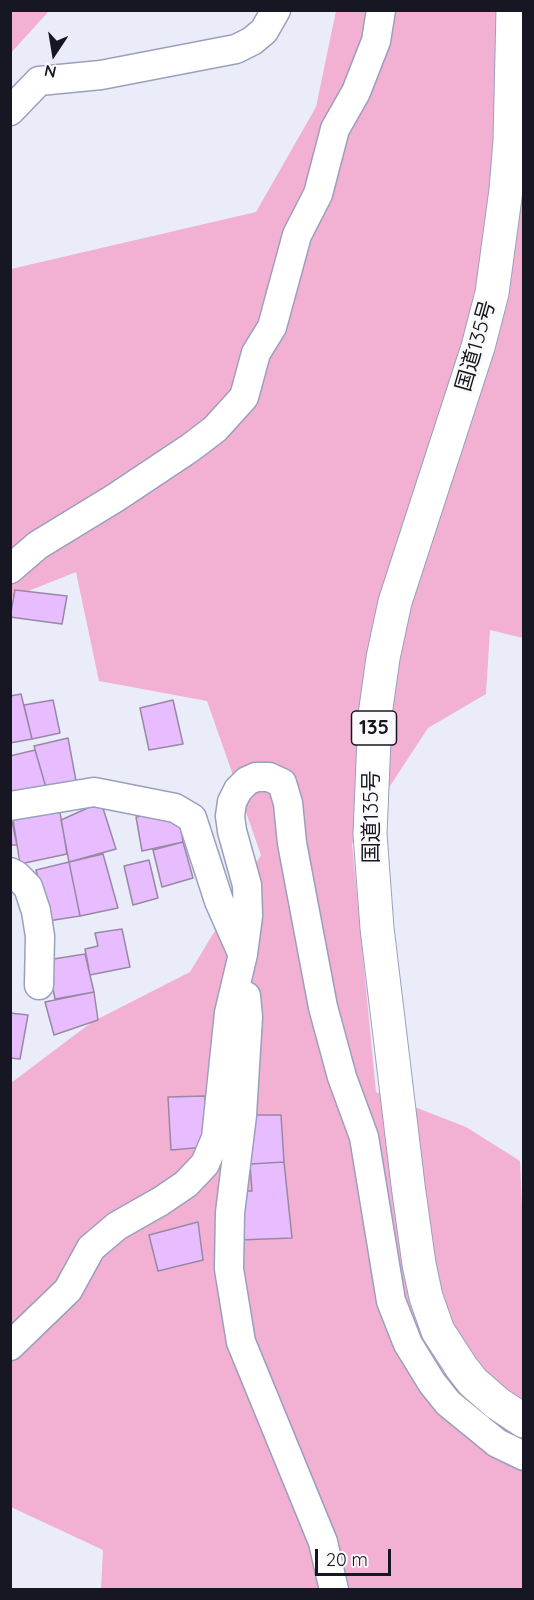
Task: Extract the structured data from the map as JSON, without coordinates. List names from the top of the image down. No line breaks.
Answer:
{"streets":{"highway":["国道135号","135"]},"scale_bar":"20 m","north":"bottom"}
